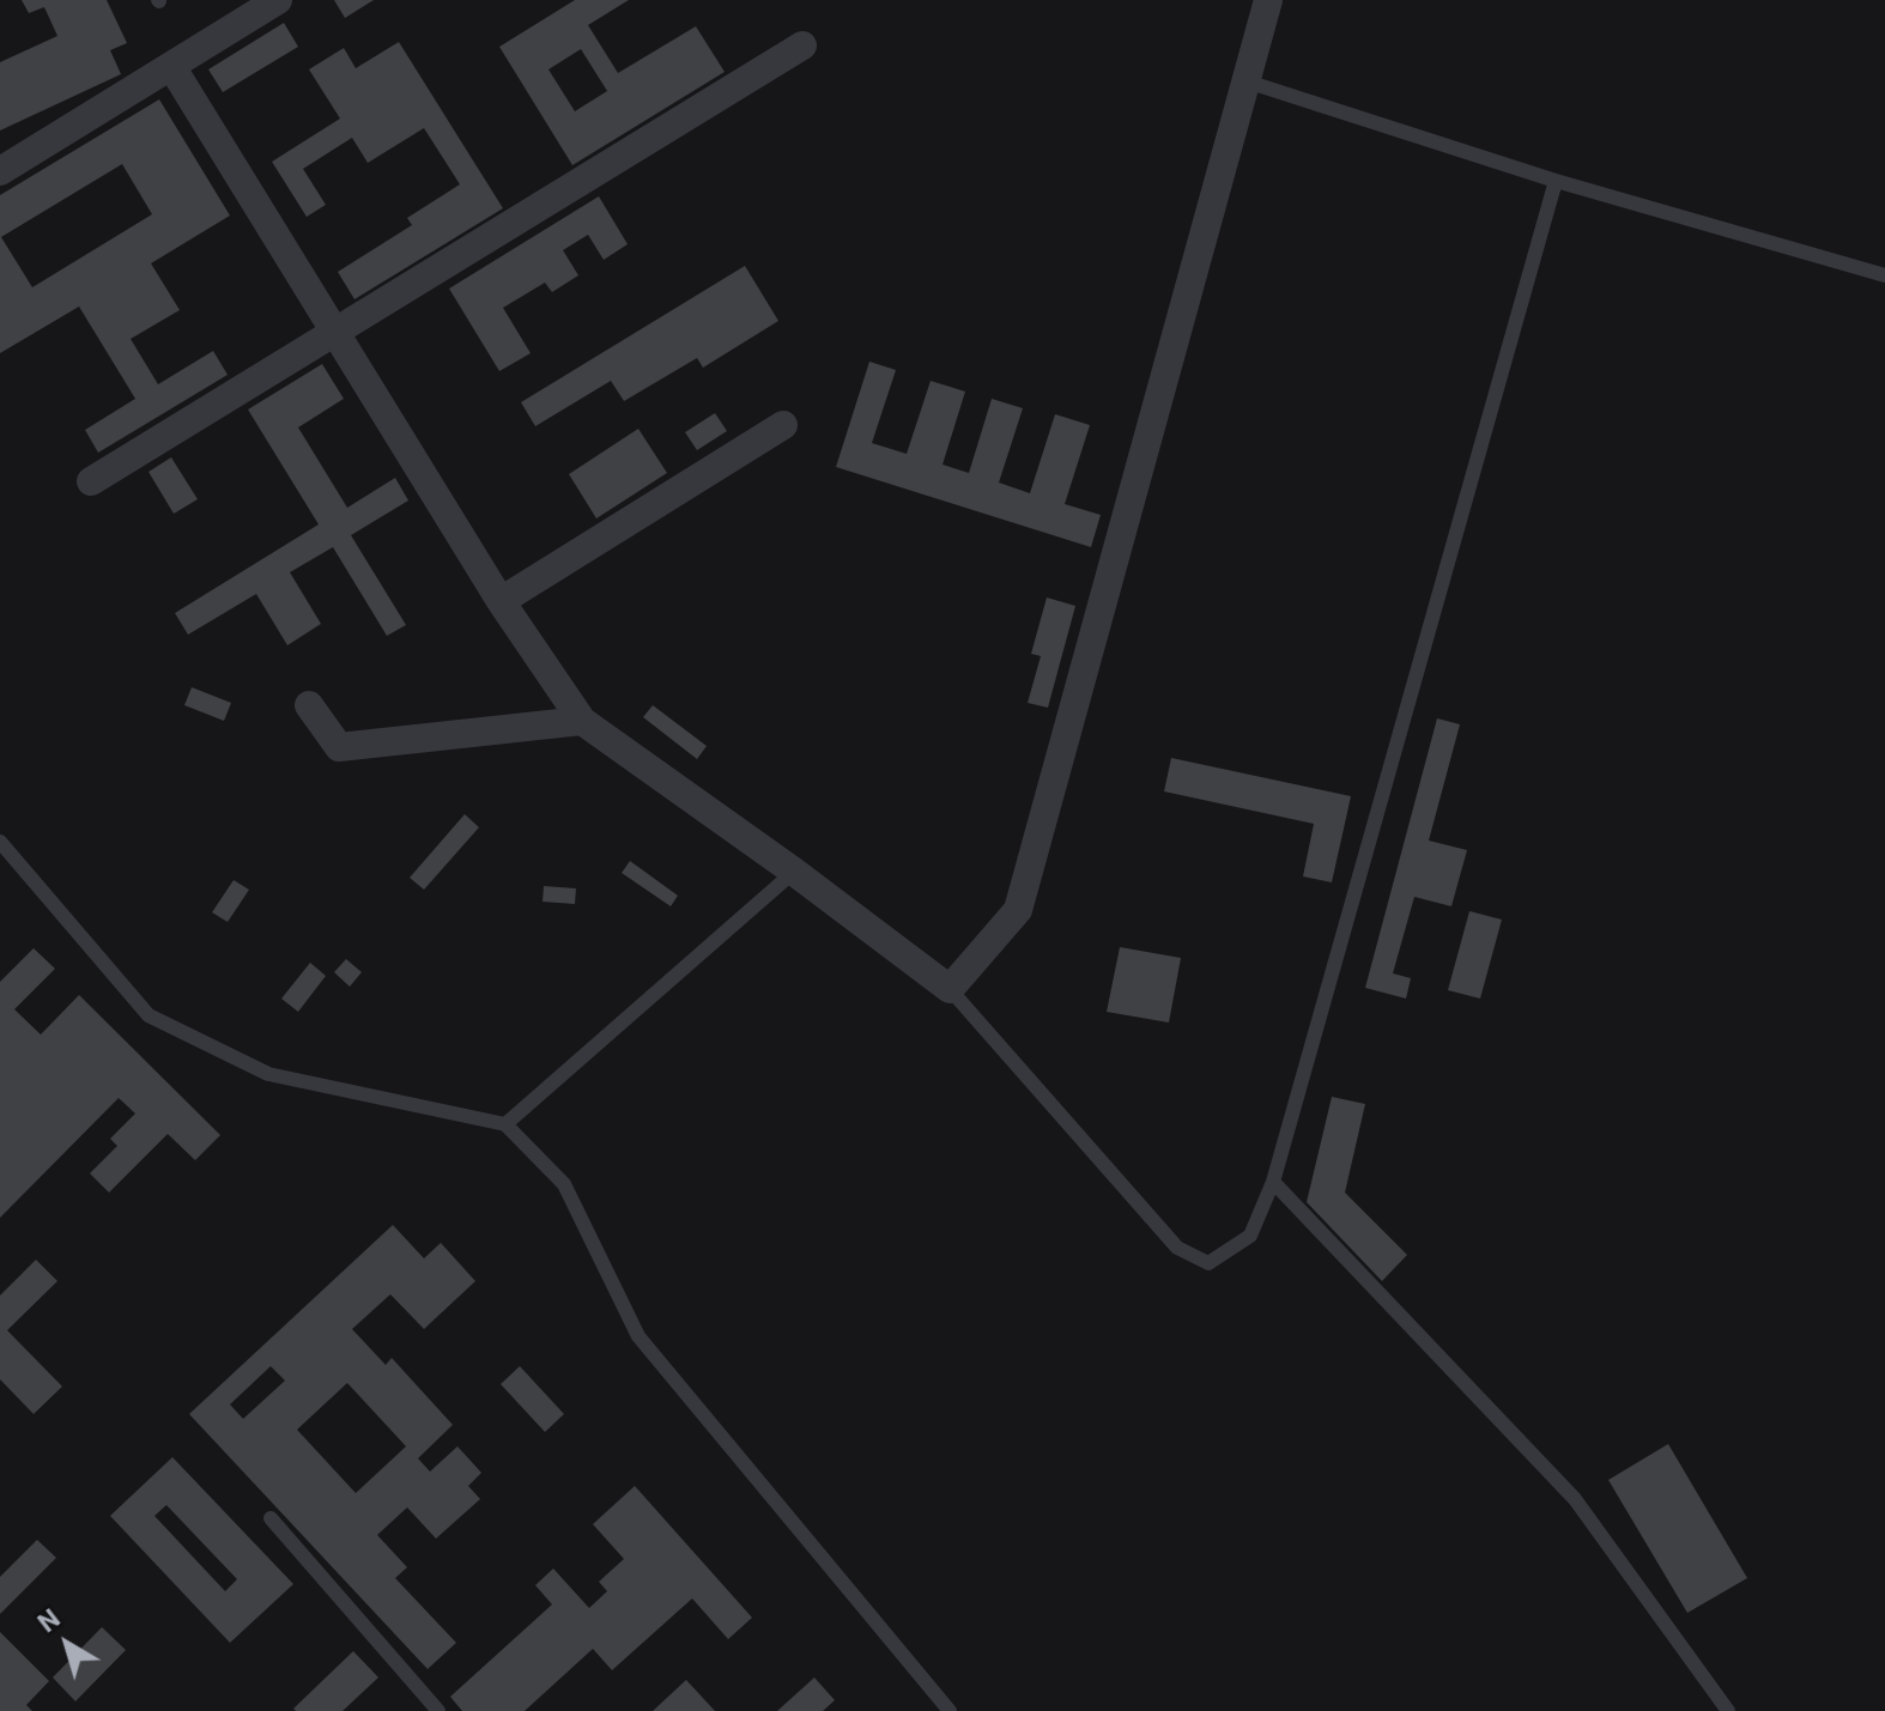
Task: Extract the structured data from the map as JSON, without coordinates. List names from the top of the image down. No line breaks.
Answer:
{"north":"top left"}
